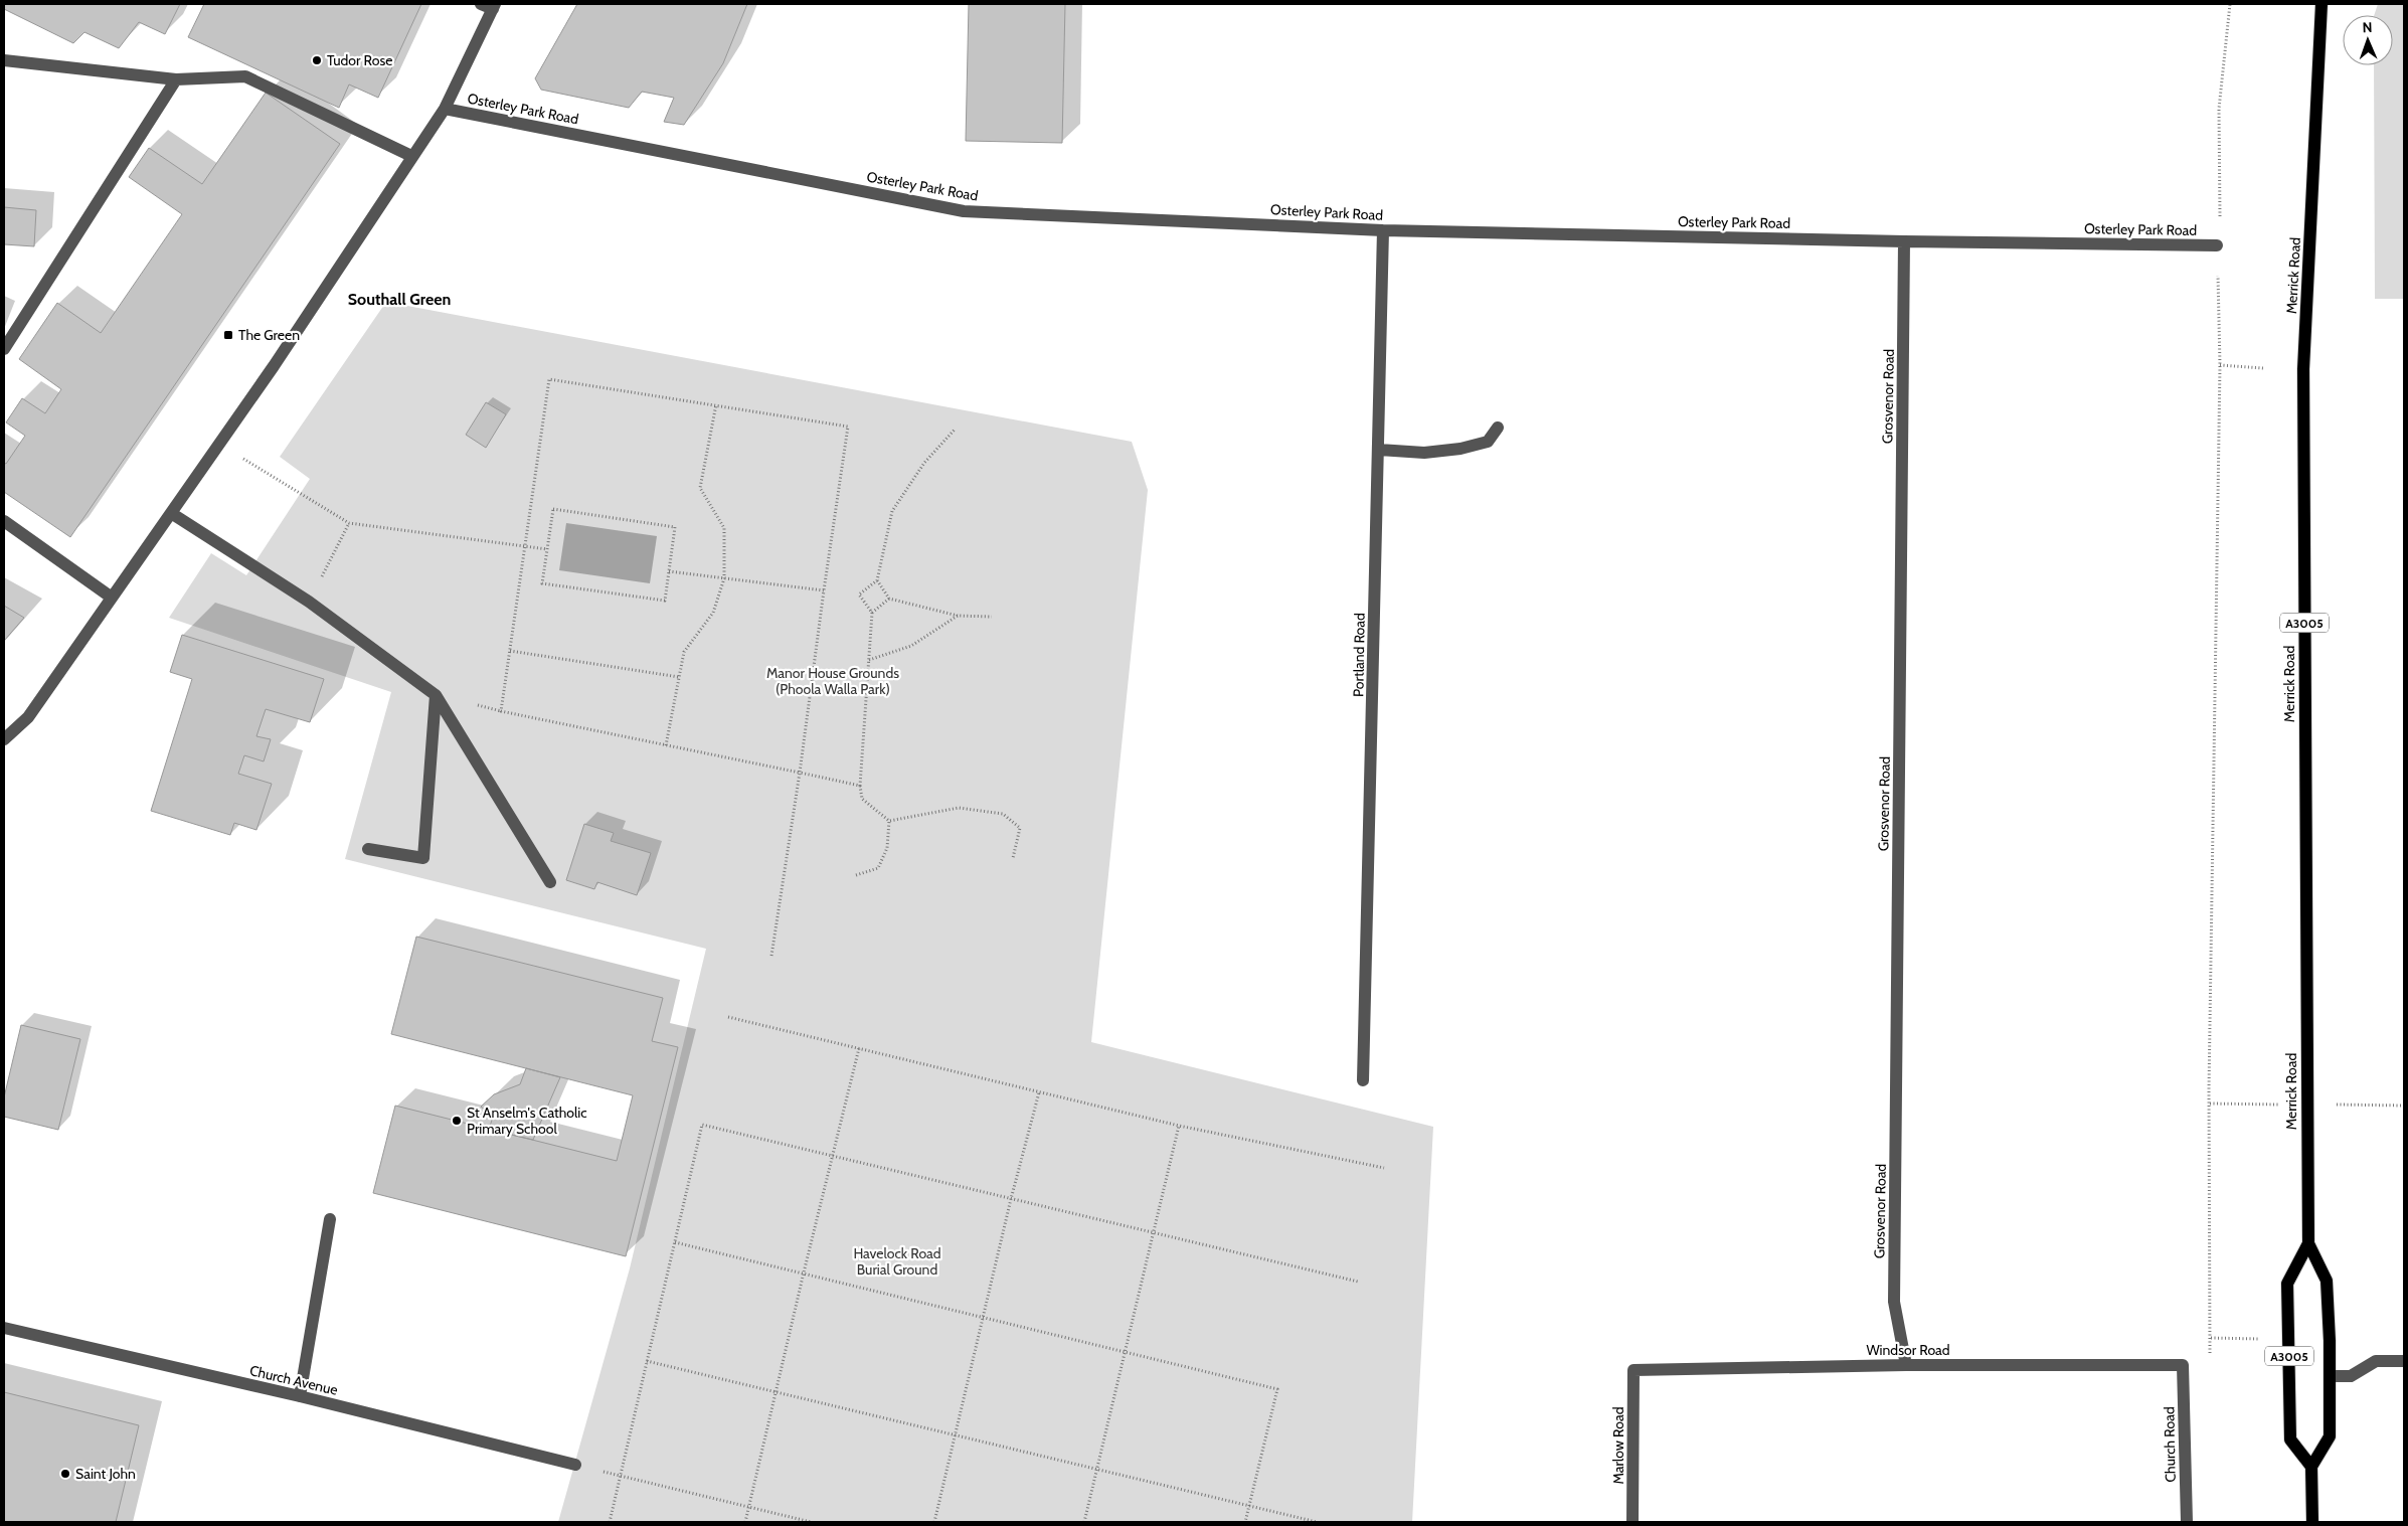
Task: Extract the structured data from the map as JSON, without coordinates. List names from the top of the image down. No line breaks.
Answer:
{"streets":{"main road":["Merrick Road","A3005"],"street":["Osterley Park Road","Grosvenor Road","Portland Road","Windsor Road","Church Avenue","Church Road","Marlow Road"]},"crossings":[["Osterley Park Road","Grosvenor Road"],["Osterley Park Road","Portland Road"],["Grosvenor Road","Windsor Road"],["Windsor Road","Church Road"],["Windsor Road","Marlow Road"]],"districts":["Southall Green"],"parks":["Manor House Grounds (Phoola Walla Park)","Havelock Road Burial Ground"],"places":{"other":["Tudor Rose","St Anselm's Catholic Primary School","Saint John"],"transit":["The Green"]},"north":"top"}
